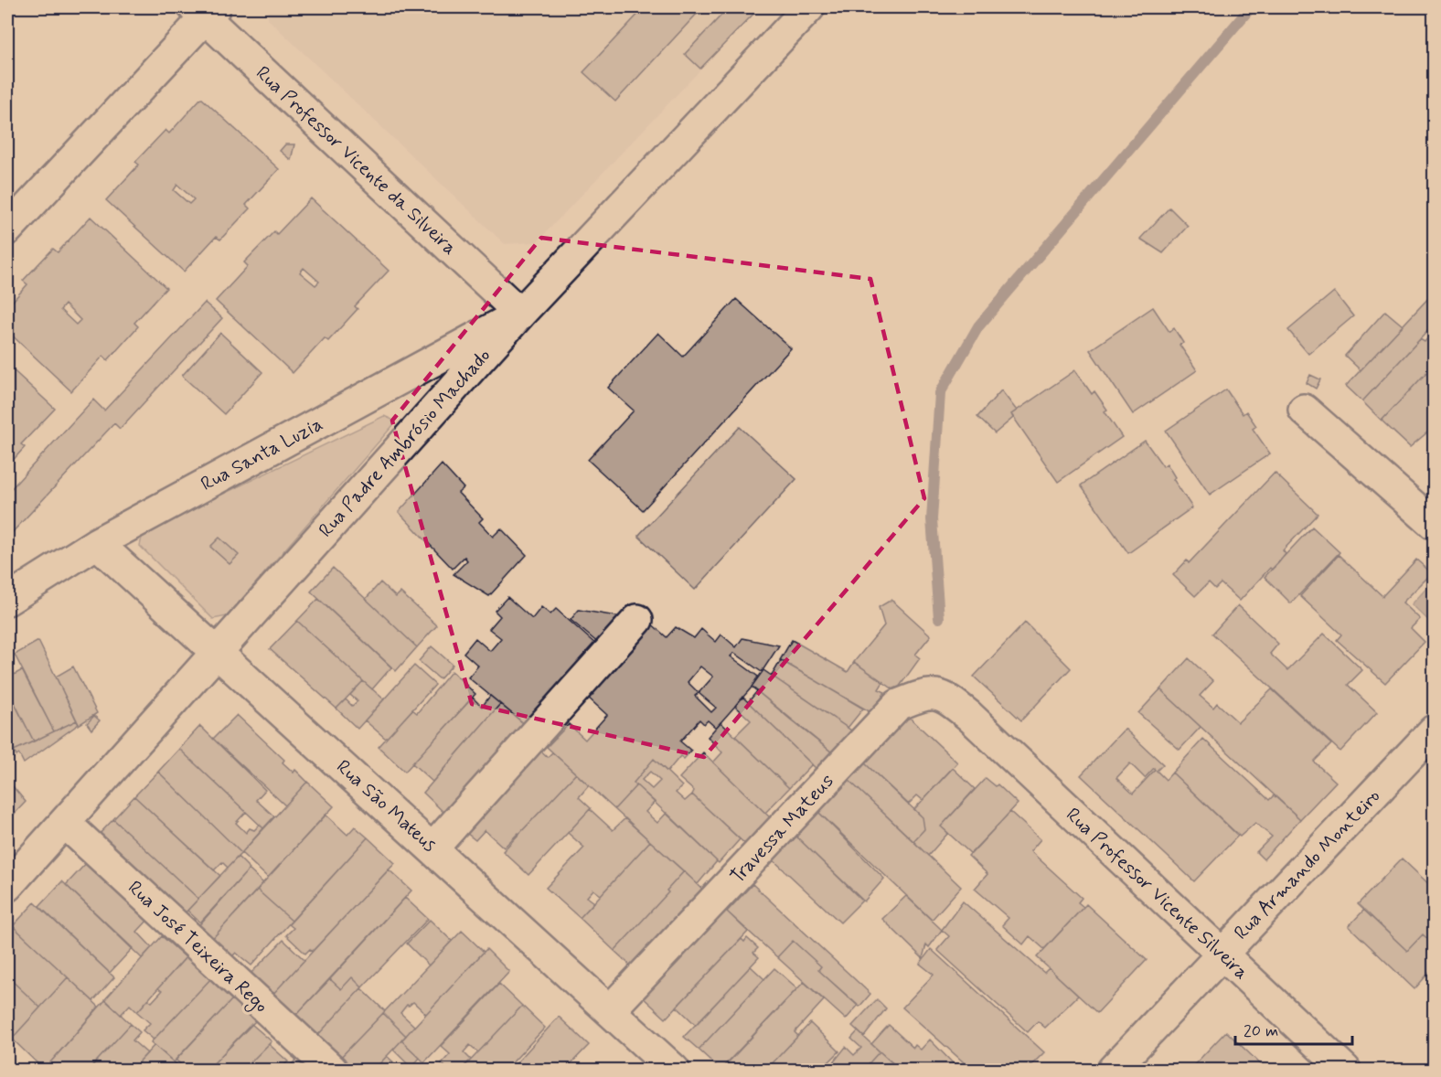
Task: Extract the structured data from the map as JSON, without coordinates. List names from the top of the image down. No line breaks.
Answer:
{"streets":{"street":["Rua Professor Vicente da Silveira","Rua Padre Ambrósio Machado","Rua Santa Luzia","Rua São Mateus","Travessa Mateus","Rua Armando Monteiro","Rua Professor Vicente Silveira","Rua José Teixeira Rego"]},"crossings":[["Rua Professor Vicente da Silveira","Rua Padre Ambrósio Machado"],["Rua Professor Vicente da Silveira","Rua Santa Luzia"],["Rua Padre Ambrósio Machado","Rua Santa Luzia"],["Rua Padre Ambrósio Machado","Rua São Mateus"],["Rua Padre Ambrósio Machado","Rua José Teixeira Rego"],["Rua Santa Luzia","Rua São Mateus"],["Rua São Mateus","Travessa Mateus"],["Travessa Mateus","Rua Professor Vicente Silveira"],["Rua Armando Monteiro","Rua Professor Vicente Silveira"]],"scale_bar":"20 m"}
